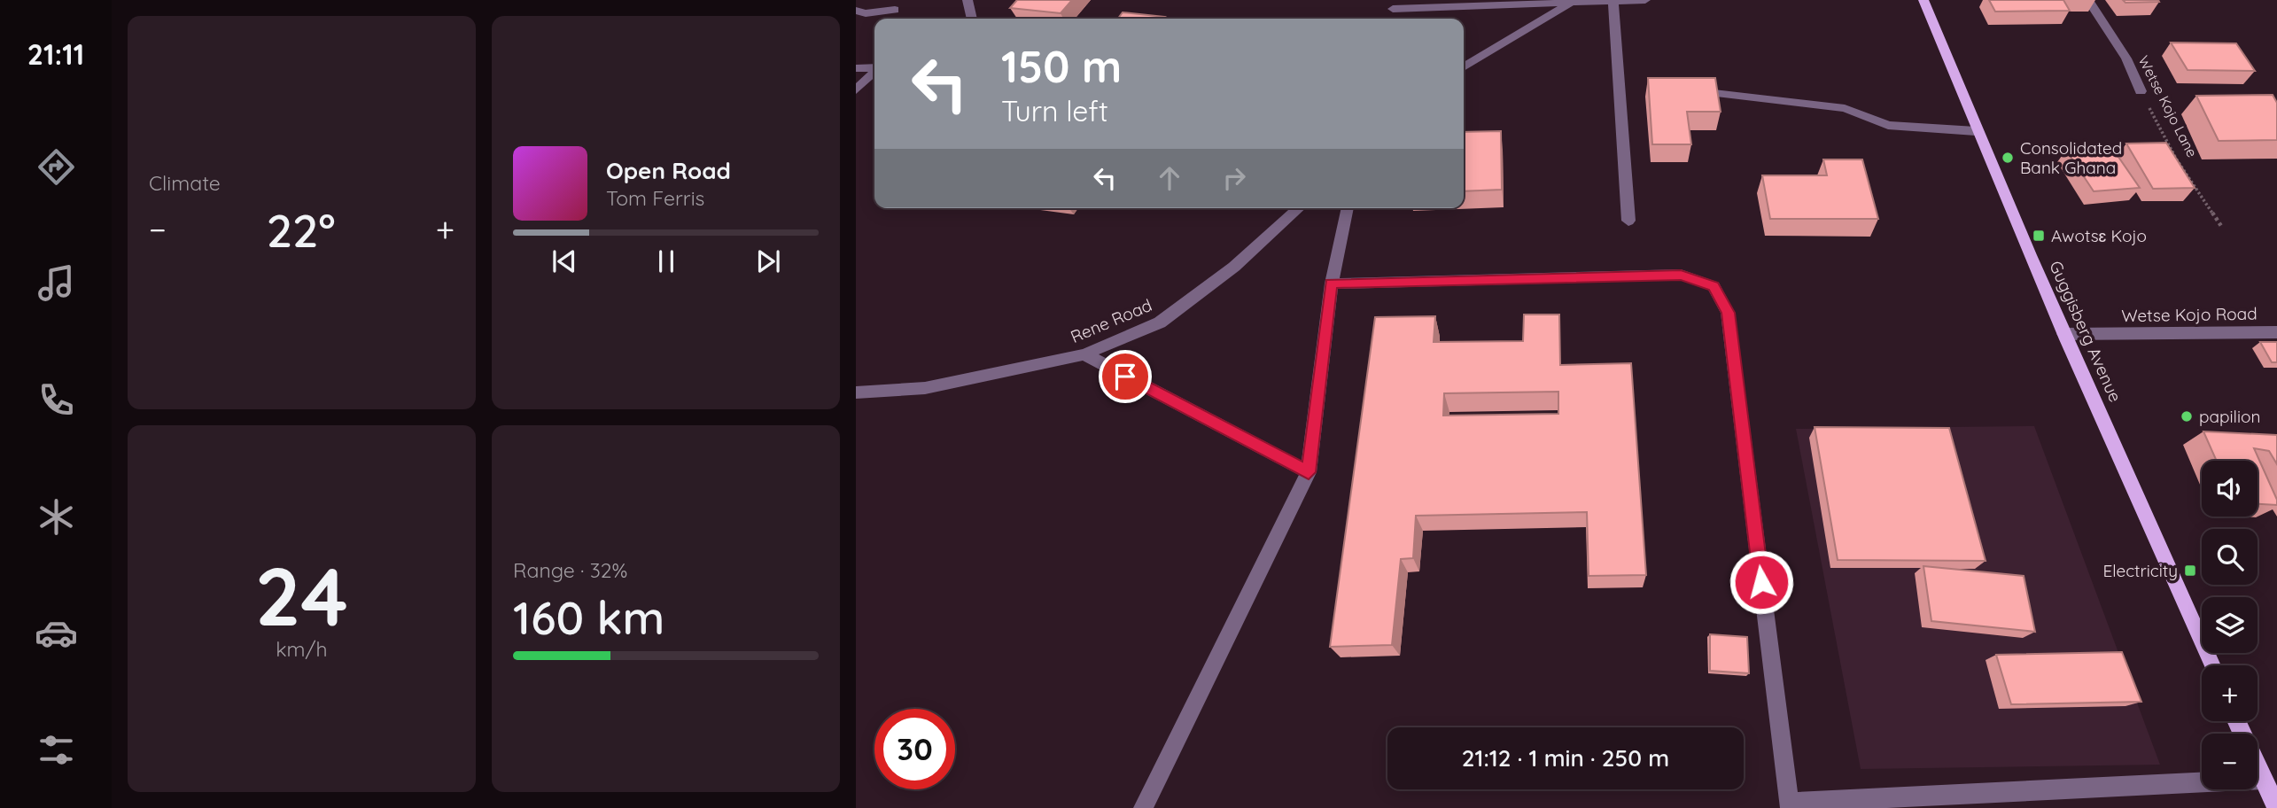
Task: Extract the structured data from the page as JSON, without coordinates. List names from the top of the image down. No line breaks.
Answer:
{"streets":{"main road":["Guggisberg Avenue"],"street":["Wetse Kojo Lane","Wetse Kojo Road","Rene Road"]},"crossings":[["Wetse Kojo Road","Guggisberg Avenue"]],"places":{"other":["Consolidated Bank Ghana","papilion"],"transit":["Awotsɛ Kojo","Electricity"]},"page":{"tabs":"21:11","tile":["Climate",["24","km/h"],["Range · 32%","160 km"]],"turn":["150 m","Turn left"],"song":["Open Road","Tom Ferris"],"heat":["−","22°","+"],"map_buttons":["+","−"],"limit":"30","trip":"21:12 · 1 min · 250 m"}}
